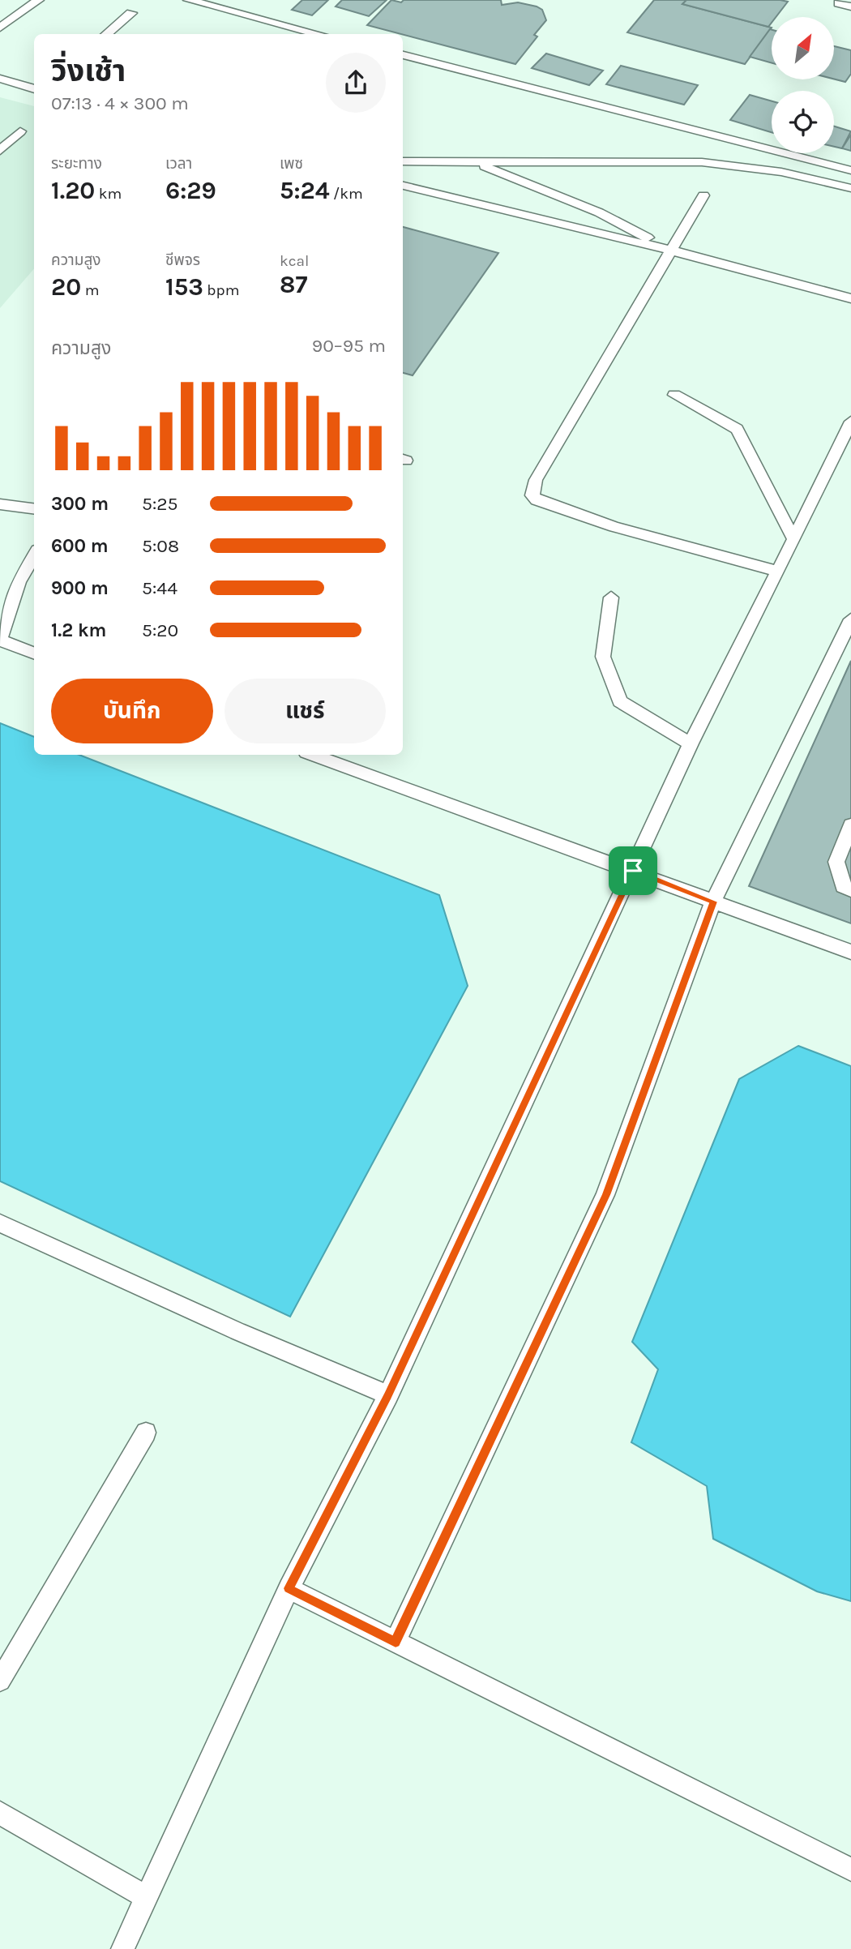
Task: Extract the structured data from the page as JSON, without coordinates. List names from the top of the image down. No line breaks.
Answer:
{"north":"top right","page":{"heading":["วิ่งเช้า","07:13 · 4 × 300 m"],"stats":[["ระยะทาง","1.20 km"],["เวลา","6:29"],["เพซ","5:24 /km"],["ความสูง","20 m"],["ชีพจร","153 bpm"],["kcal","87"]],"chart":["ความสูง","90–95 m"],"list":[{"name":"300 m","note":"5:25"},{"name":"600 m","note":"5:08"},{"name":"900 m","note":"5:44"},{"name":"1.2 km","note":"5:20"}],"buttons":["บันทึก","แชร์"]}}
